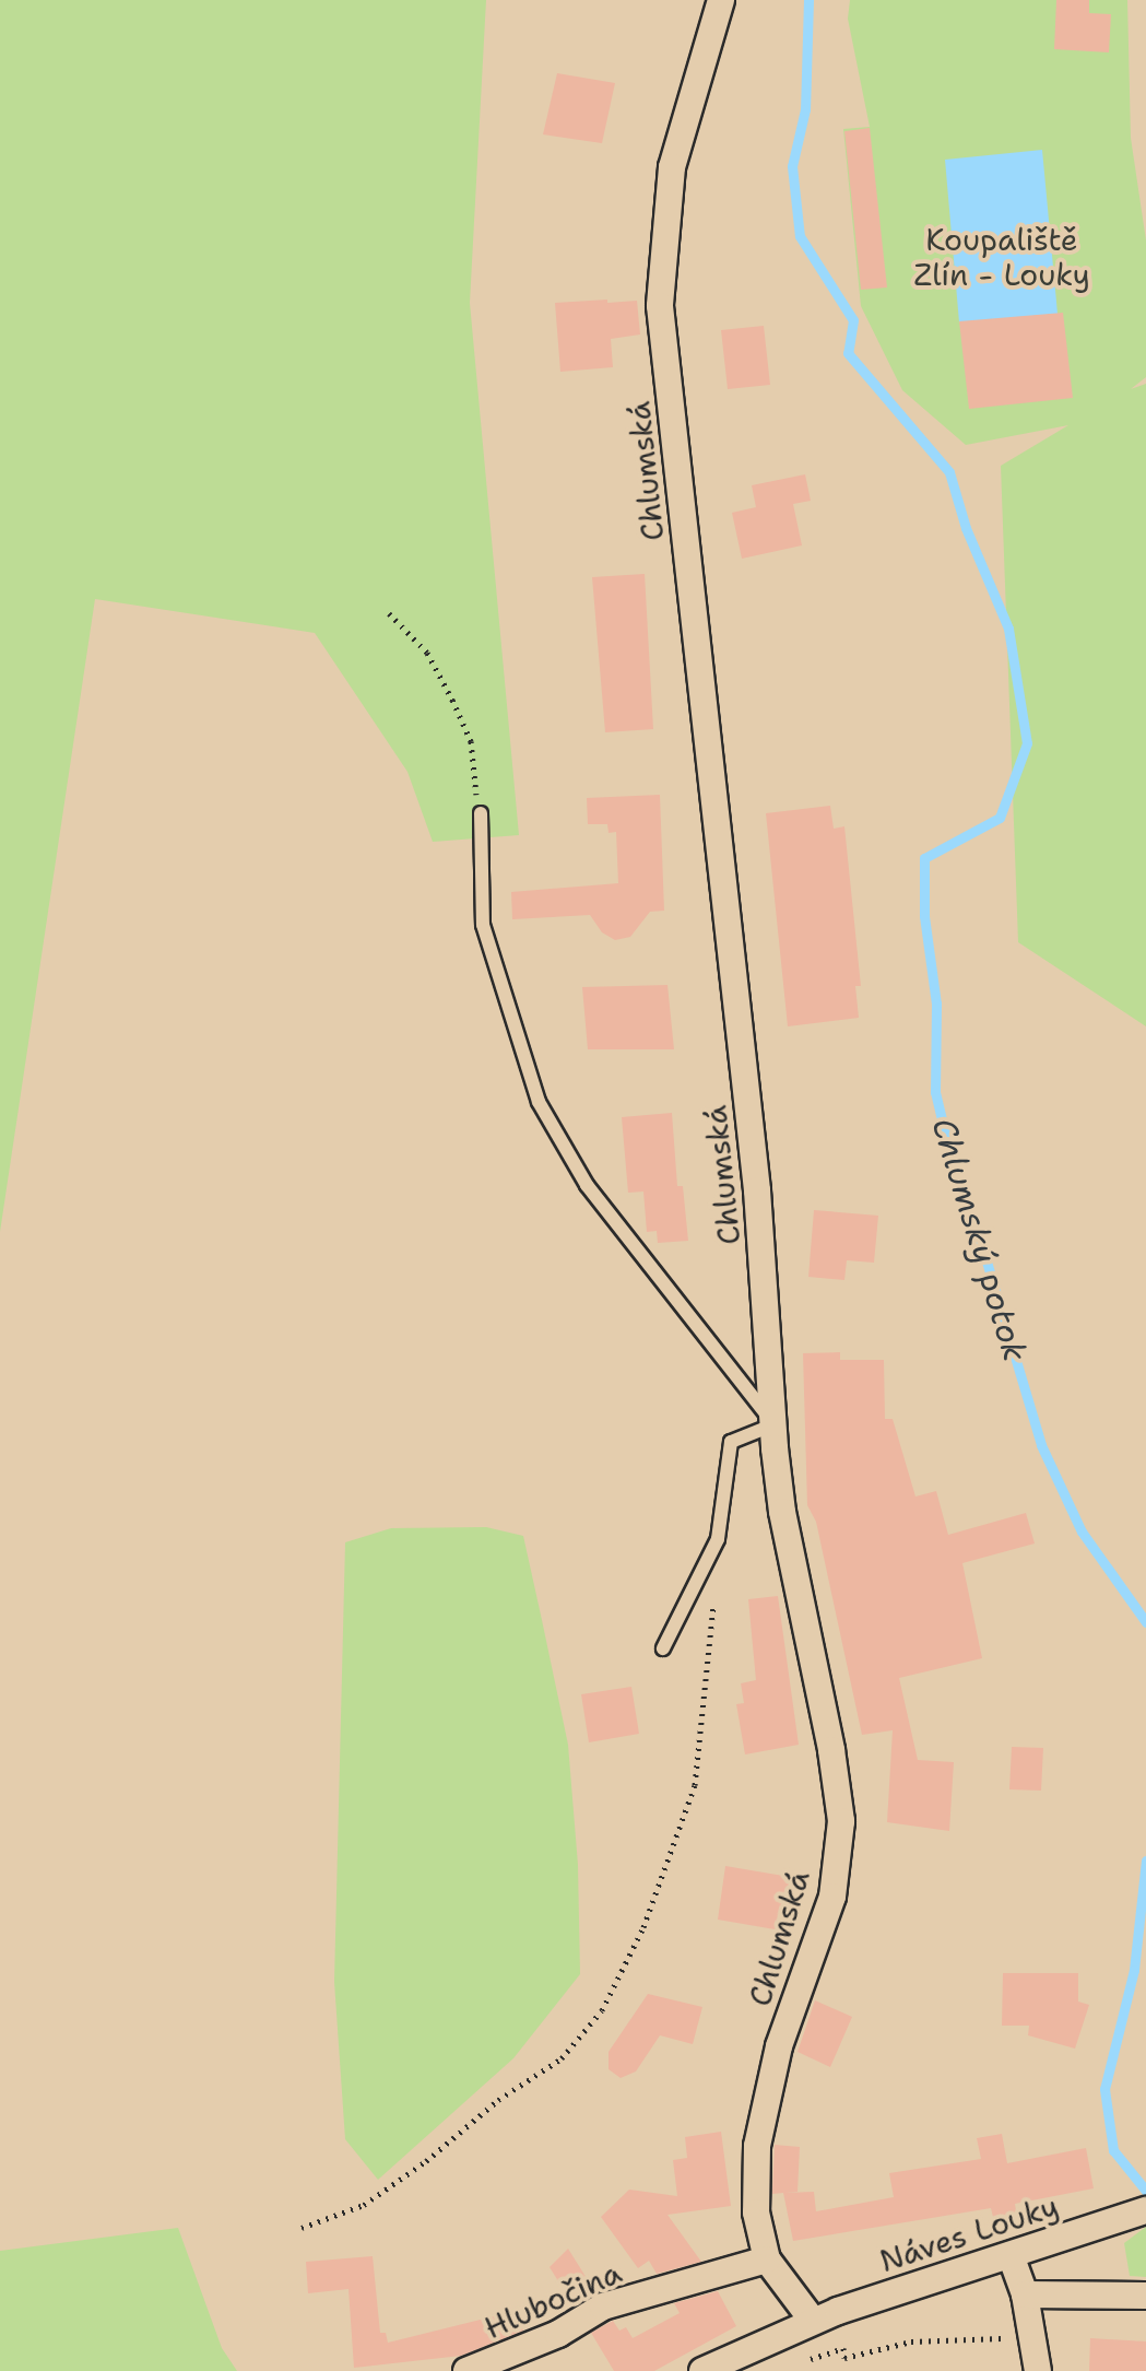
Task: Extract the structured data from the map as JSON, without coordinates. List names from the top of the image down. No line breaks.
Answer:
{"streets":{"street":["Chlumská","Náves Louky","Hlubočina"]},"crossings":[["Chlumská","Náves Louky"],["Chlumská","Hlubočina"]],"water":["Chlumský potok"],"parks":["Koupaliště Zlín - Louky"]}
